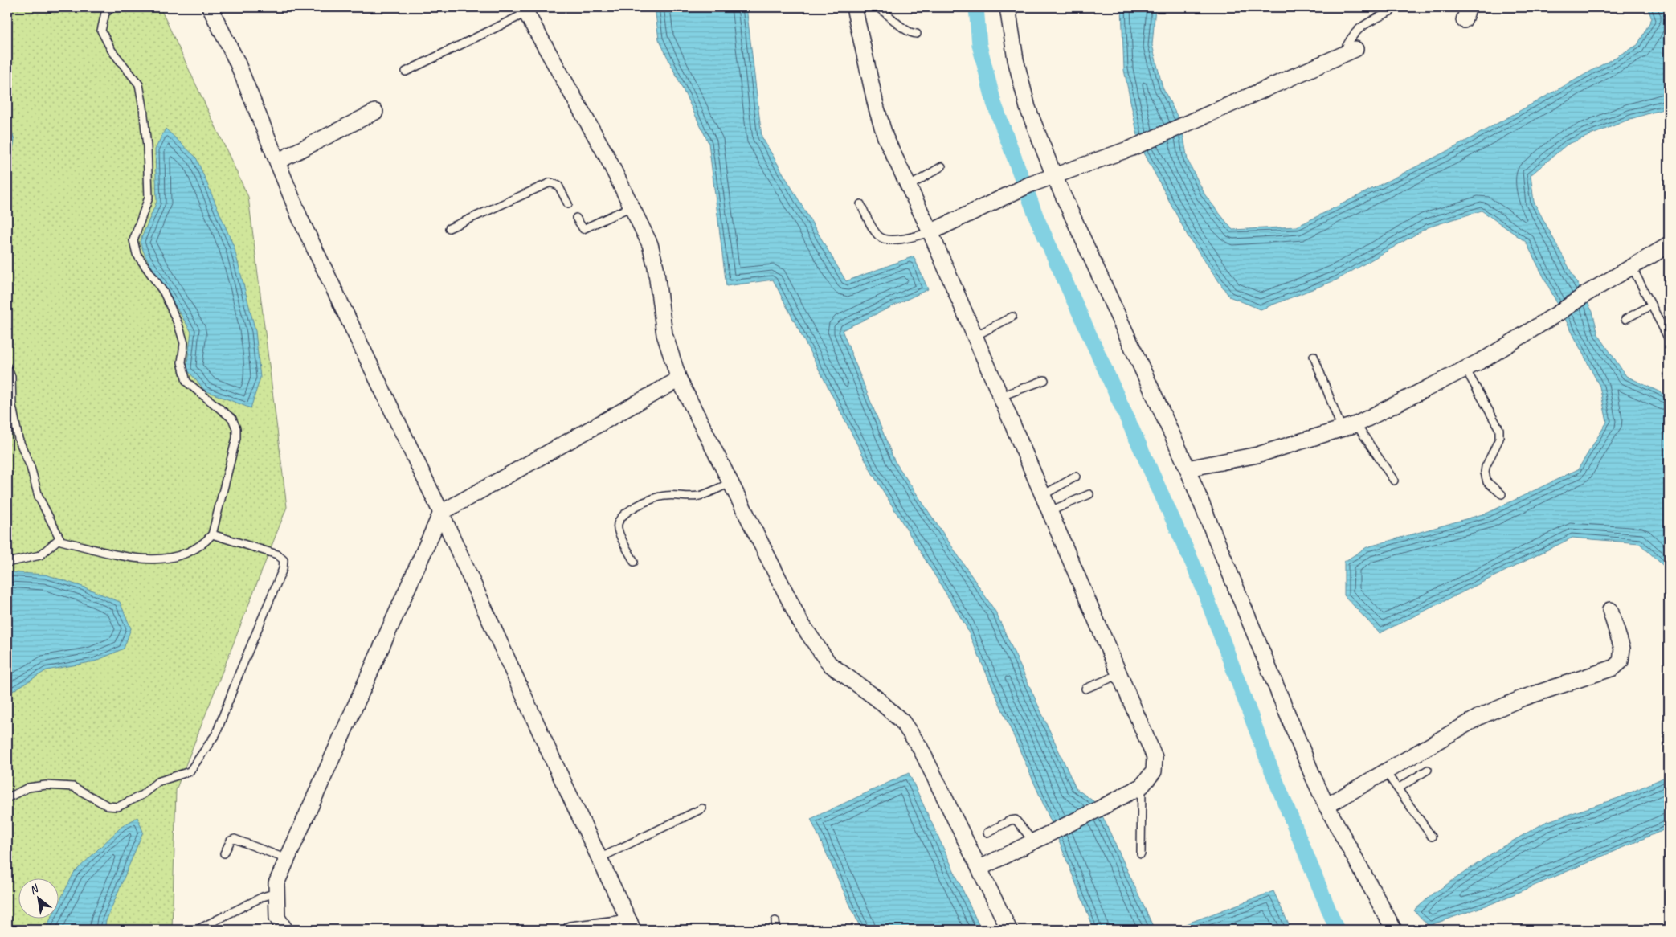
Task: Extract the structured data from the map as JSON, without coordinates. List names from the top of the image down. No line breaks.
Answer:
{"north":"top left"}
